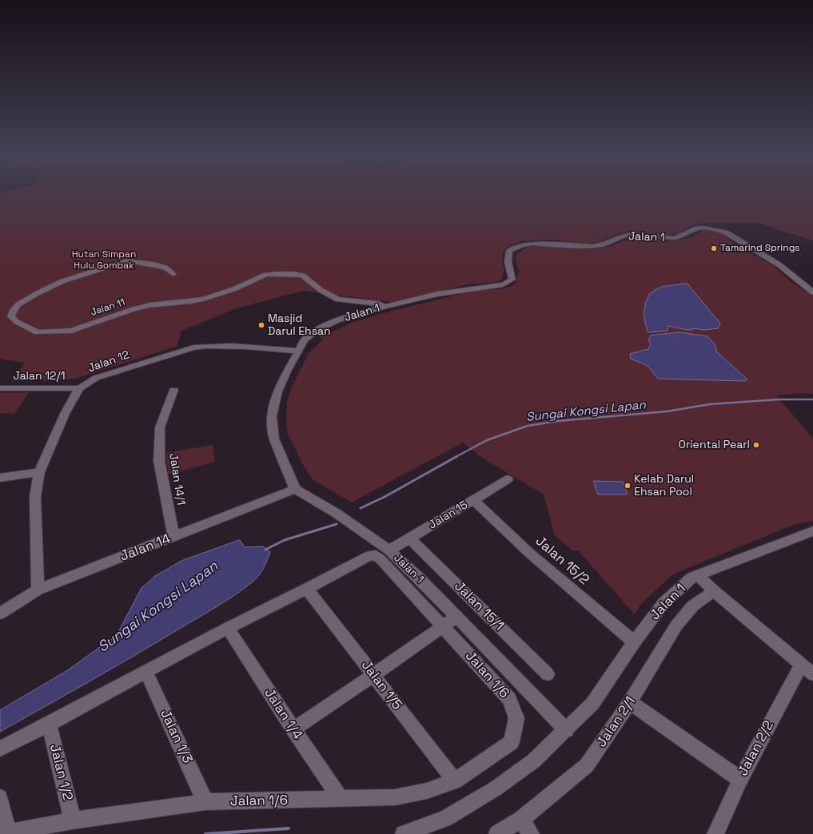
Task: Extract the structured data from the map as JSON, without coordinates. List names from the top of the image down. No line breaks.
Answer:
{"streets":{"street":["Jalan 1","Jalan 11","Jalan 12","Jalan 12/1","Jalan 14/1","Jalan 15","Jalan 14","Jalan 15/2","Jalan 15/1","Jalan 1/6","Jalan 1/5","Jalan 1/4","Jalan 2/1","Jalan 1/3","Jalan 2/2","Jalan 1/2"]},"crossings":[["Jalan 1","Jalan 11"],["Jalan 1","Jalan 12"],["Jalan 1","Jalan 15"],["Jalan 1","Jalan 14"],["Jalan 1","Jalan 15/2"],["Jalan 12","Jalan 12/1"],["Jalan 14/1","Jalan 14"],["Jalan 15","Jalan 15/2"],["Jalan 15","Jalan 15/1"],["Jalan 1/6","Jalan 1/5"],["Jalan 1/6","Jalan 1/4"],["Jalan 1/6","Jalan 1/3"],["Jalan 1/6","Jalan 1/2"]],"water":["Sungai Kongsi Lapan"],"parks":["Hutan Simpan Hulu Gombak"],"places":["Tamarind Springs","Masjid Darul Ehsan","Oriental Pearl","Kelab Darul Ehsan Pool"]}
